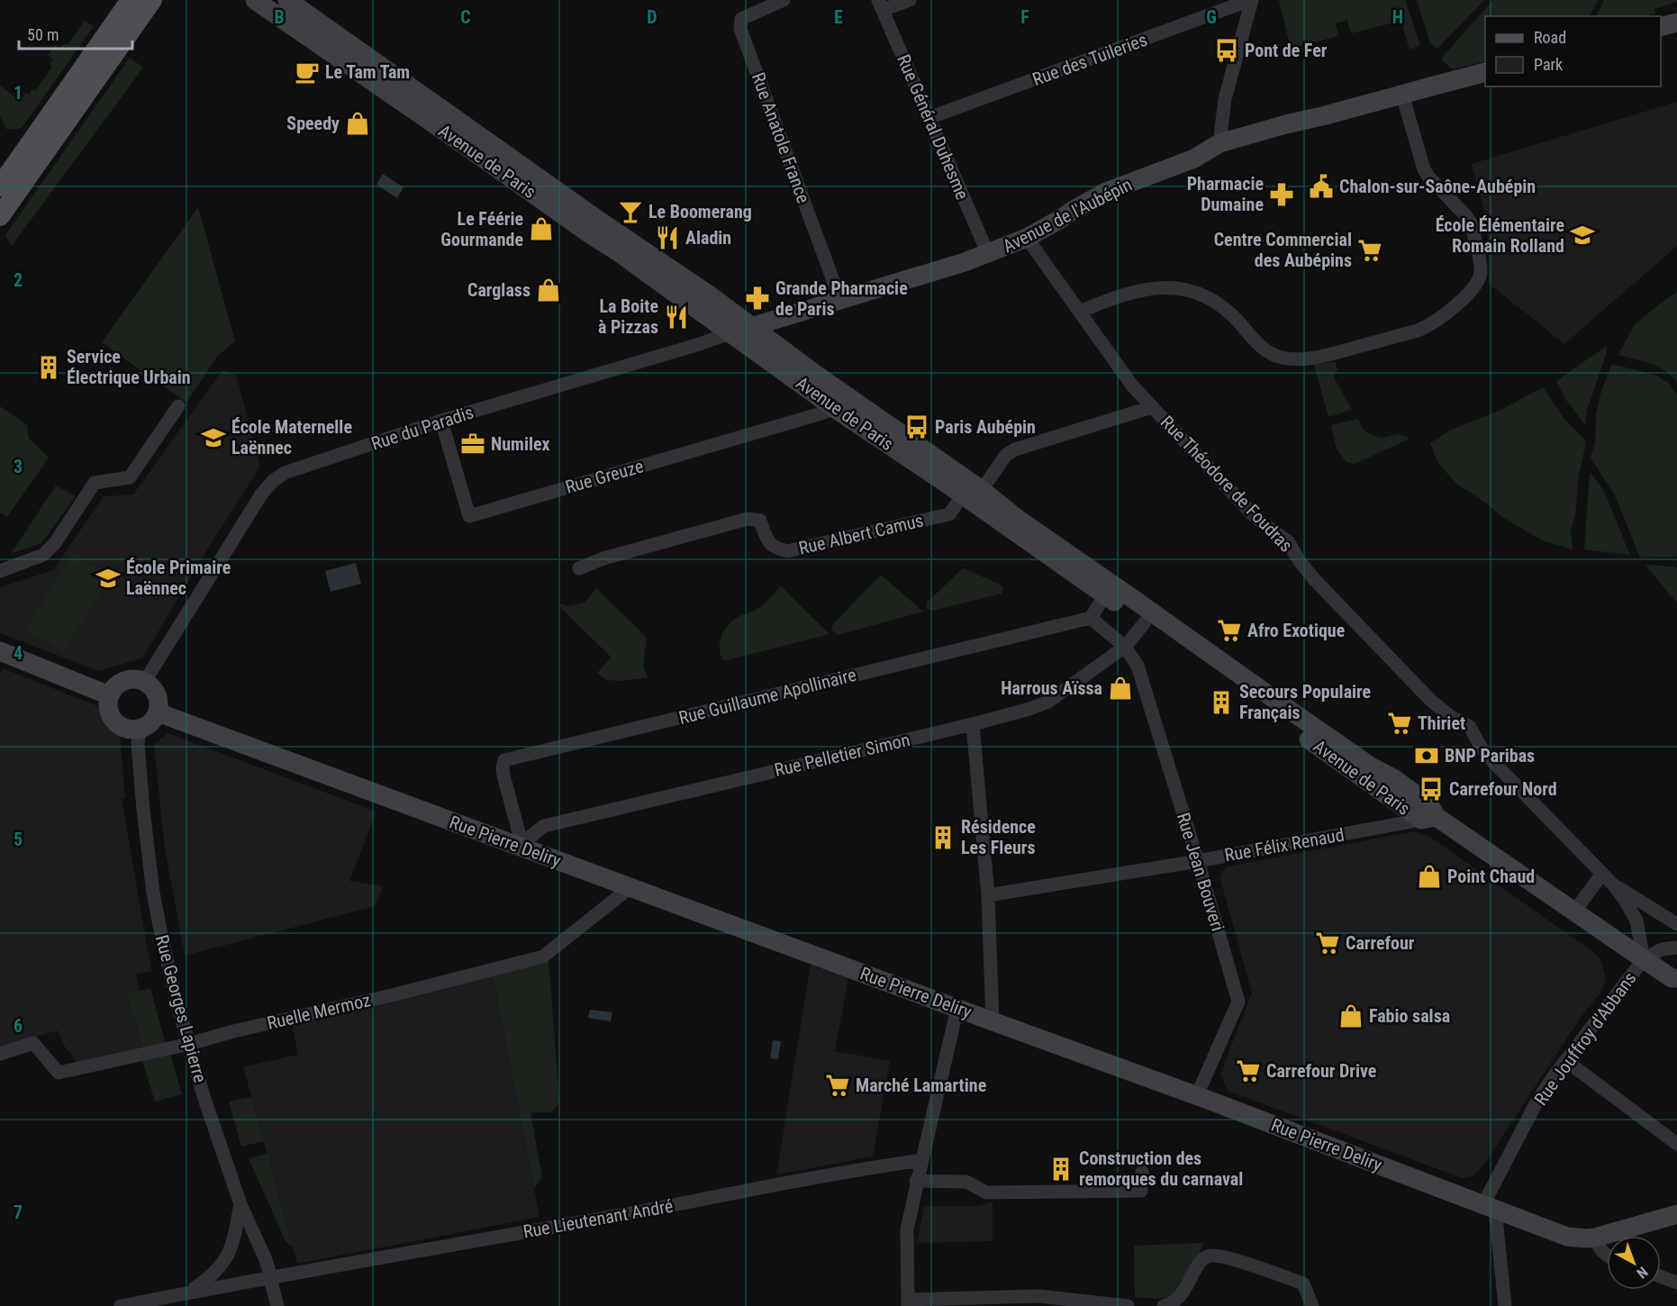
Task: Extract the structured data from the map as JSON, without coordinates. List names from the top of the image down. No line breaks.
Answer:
{"streets":{"main road":["Avenue de Paris","Avenue de l'Aubépin","Rue Pierre Deliry"],"street":["Rue des Tuileries","Rue Général Duhesme","Rue Anatole France","Rue du Paradis","Rue Greuze","Rue Théodore de Foudras","Rue Albert Camus","Rue Guillaume Apollinaire","Rue Pelletier Simon","Rue Félix Renaud","Rue Jean Bouveri","Rue Georges Lapierre","Ruelle Mermoz","Rue Jouffroy d'Abbans","Rue Lieutenant André"]},"crossings":[["Rue des Tuileries","Rue Général Duhesme"],["Rue Général Duhesme","Avenue de l'Aubépin"],["Rue Anatole France","Avenue de l'Aubépin"],["Avenue de Paris","Avenue de l'Aubépin"],["Avenue de Paris","Rue du Paradis"],["Avenue de Paris","Rue Greuze"],["Avenue de Paris","Rue Théodore de Foudras"],["Avenue de Paris","Rue Albert Camus"],["Avenue de Paris","Rue Pelletier Simon"],["Avenue de Paris","Rue Félix Renaud"],["Avenue de Paris","Rue Jouffroy d'Abbans"],["Avenue de l'Aubépin","Rue du Paradis"],["Avenue de l'Aubépin","Rue Théodore de Foudras"],["Rue du Paradis","Rue Greuze"],["Rue du Paradis","Rue Pierre Deliry"],["Rue du Paradis","Rue Georges Lapierre"],["Rue Théodore de Foudras","Rue Jouffroy d'Abbans"],["Rue Guillaume Apollinaire","Rue Pelletier Simon"],["Rue Guillaume Apollinaire","Rue Pierre Deliry"],["Rue Guillaume Apollinaire","Rue Jean Bouveri"],["Rue Pelletier Simon","Rue Pierre Deliry"],["Rue Pelletier Simon","Rue Jean Bouveri"],["Rue Pierre Deliry","Rue Jean Bouveri"],["Rue Pierre Deliry","Rue Georges Lapierre"],["Rue Pierre Deliry","Ruelle Mermoz"],["Rue Pierre Deliry","Rue Jouffroy d'Abbans"],["Rue Félix Renaud","Rue Jean Bouveri"],["Rue Georges Lapierre","Ruelle Mermoz"],["Rue Georges Lapierre","Rue Lieutenant André"]],"places":{"bus stop":["Pont de Fer","Paris Aubépin","Carrefour Nord"],"cafe":["Le Tam Tam"],"shop":["Speedy","Le Féérie Gourmande","Carglass","Harrous Aïssa","Point Chaud","Fabio salsa"],"public building":["Chalon-sur-Saône-Aubépin"],"pharmacy":["Pharmacie Dumaine","Grande Pharmacie de Paris"],"bar":["Le Boomerang"],"school or university":["École Élémentaire Romain Rolland","École Maternelle Laënnec","École Primaire Laënnec"],"restaurant":["Aladin","La Boite à Pizzas"],"supermarket":["Centre Commercial des Aubépins","Afro Exotique","Thiriet","Carrefour","Carrefour Drive","Marché Lamartine"],"building":["Service Électrique Urbain","Secours Populaire Français","Résidence Les Fleurs","Construction des remorques du carnaval"],"office":["Numilex"],"bank":["BNP Paribas"]},"legend":["Road","Park"],"scale_bar":"50 m","north":"bottom right","grid":{"columns":["B","C","D","E","F","G","H"],"rows":["1","2","3","4","5","6","7"]}}
